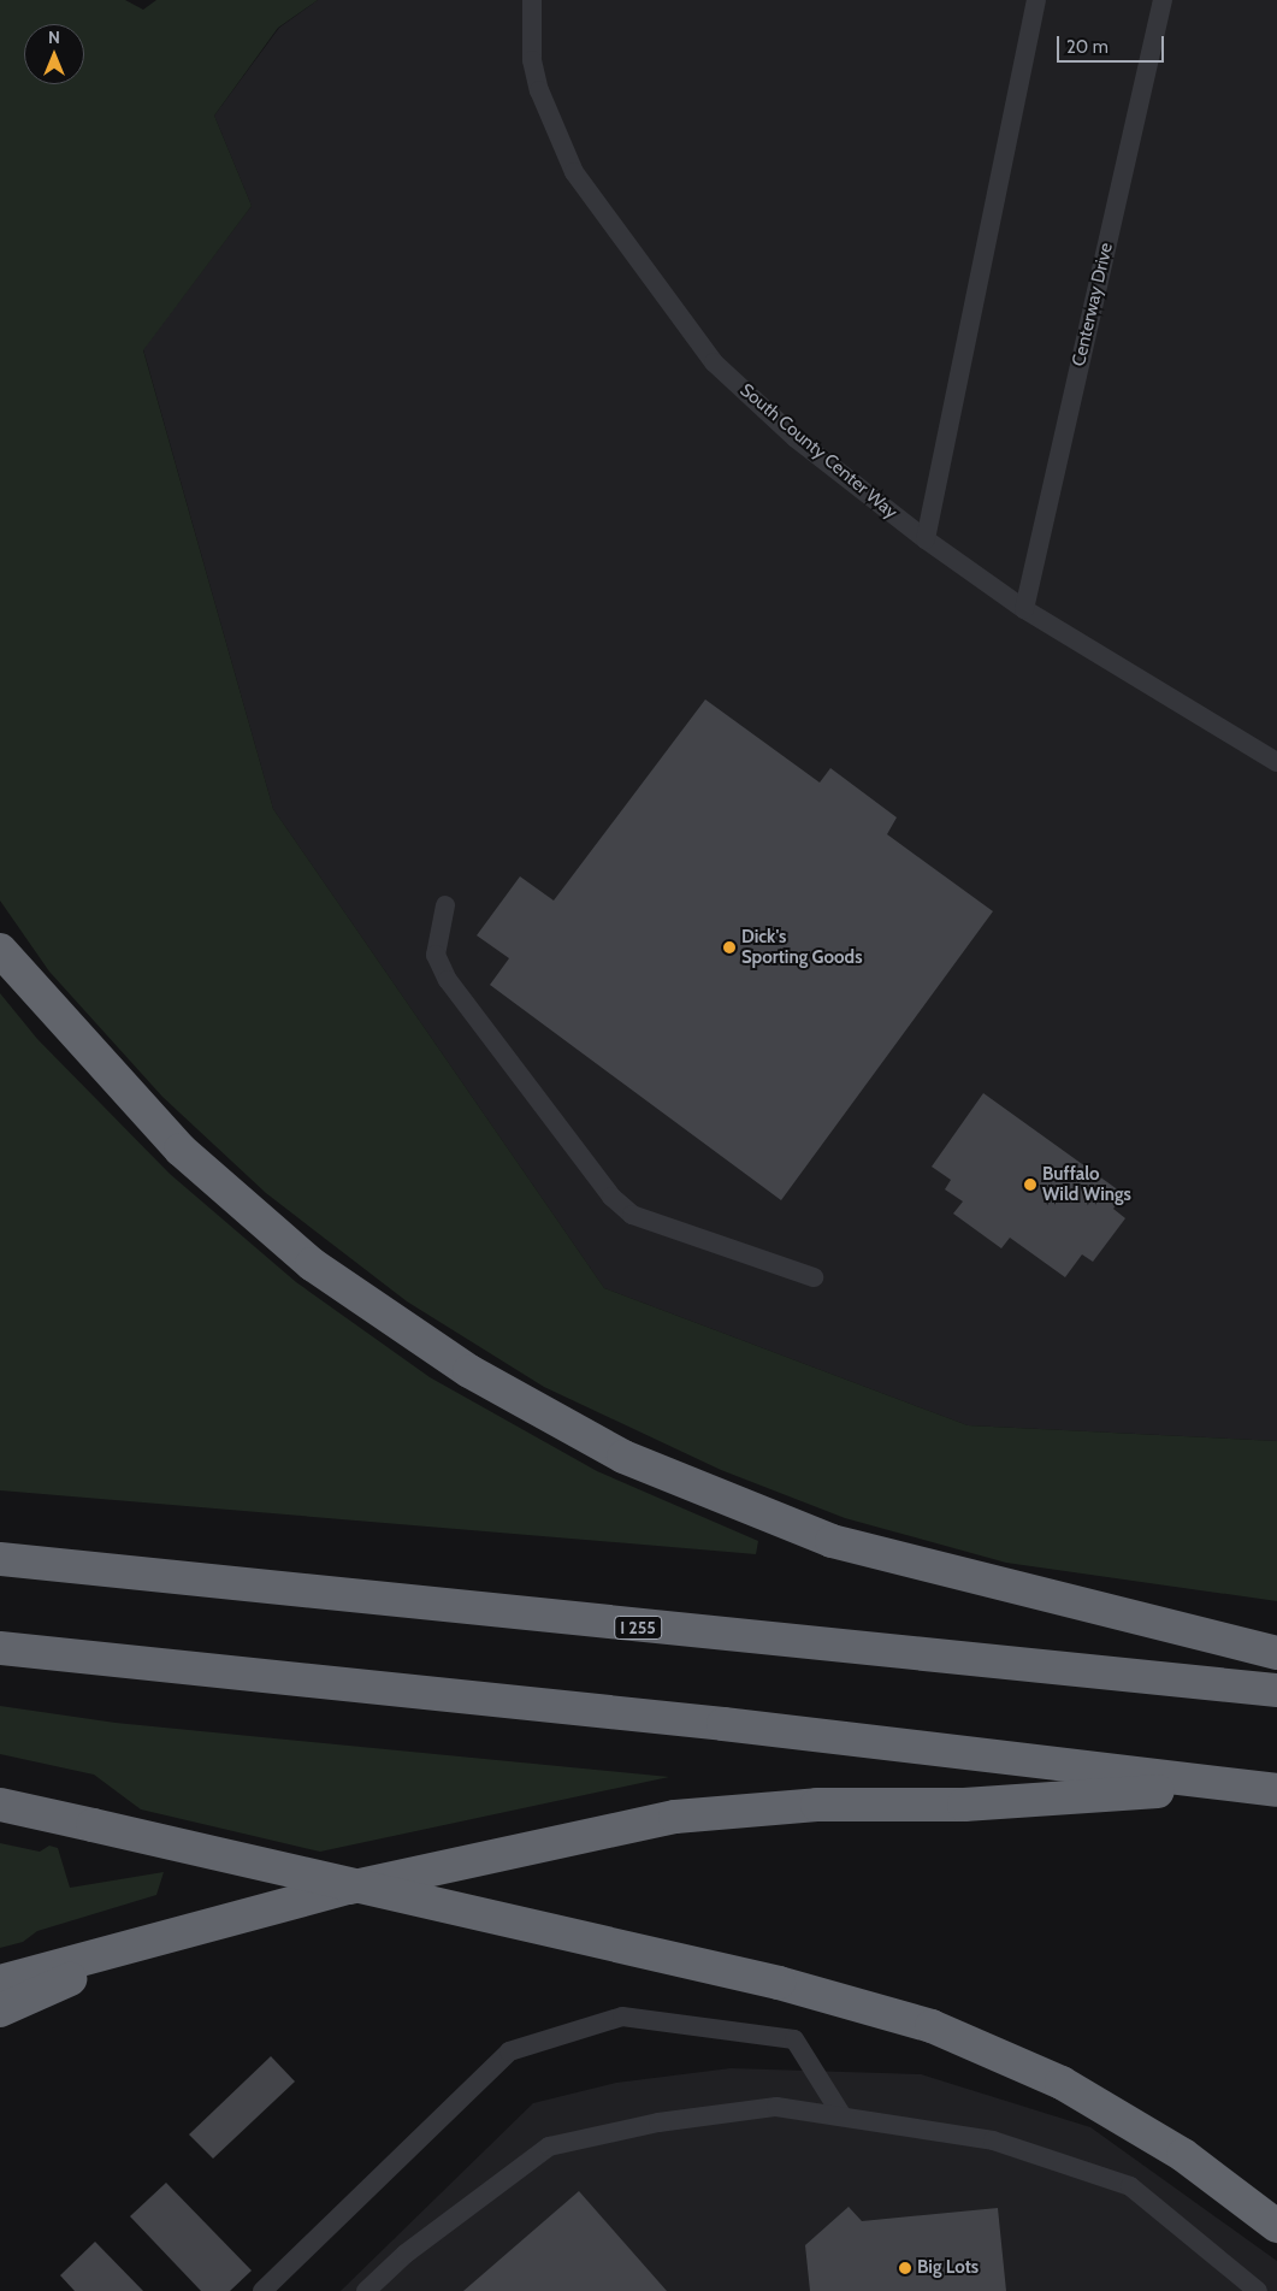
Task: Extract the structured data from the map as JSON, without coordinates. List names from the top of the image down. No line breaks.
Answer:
{"streets":{"highway":["I 255"],"lane":["Centerway Drive","South County Center Way"]},"crossings":[["Centerway Drive","South County Center Way"]],"places":["Dick's Sporting Goods","Buffalo Wild Wings","Big Lots"],"scale_bar":"20 m","north":"top"}
